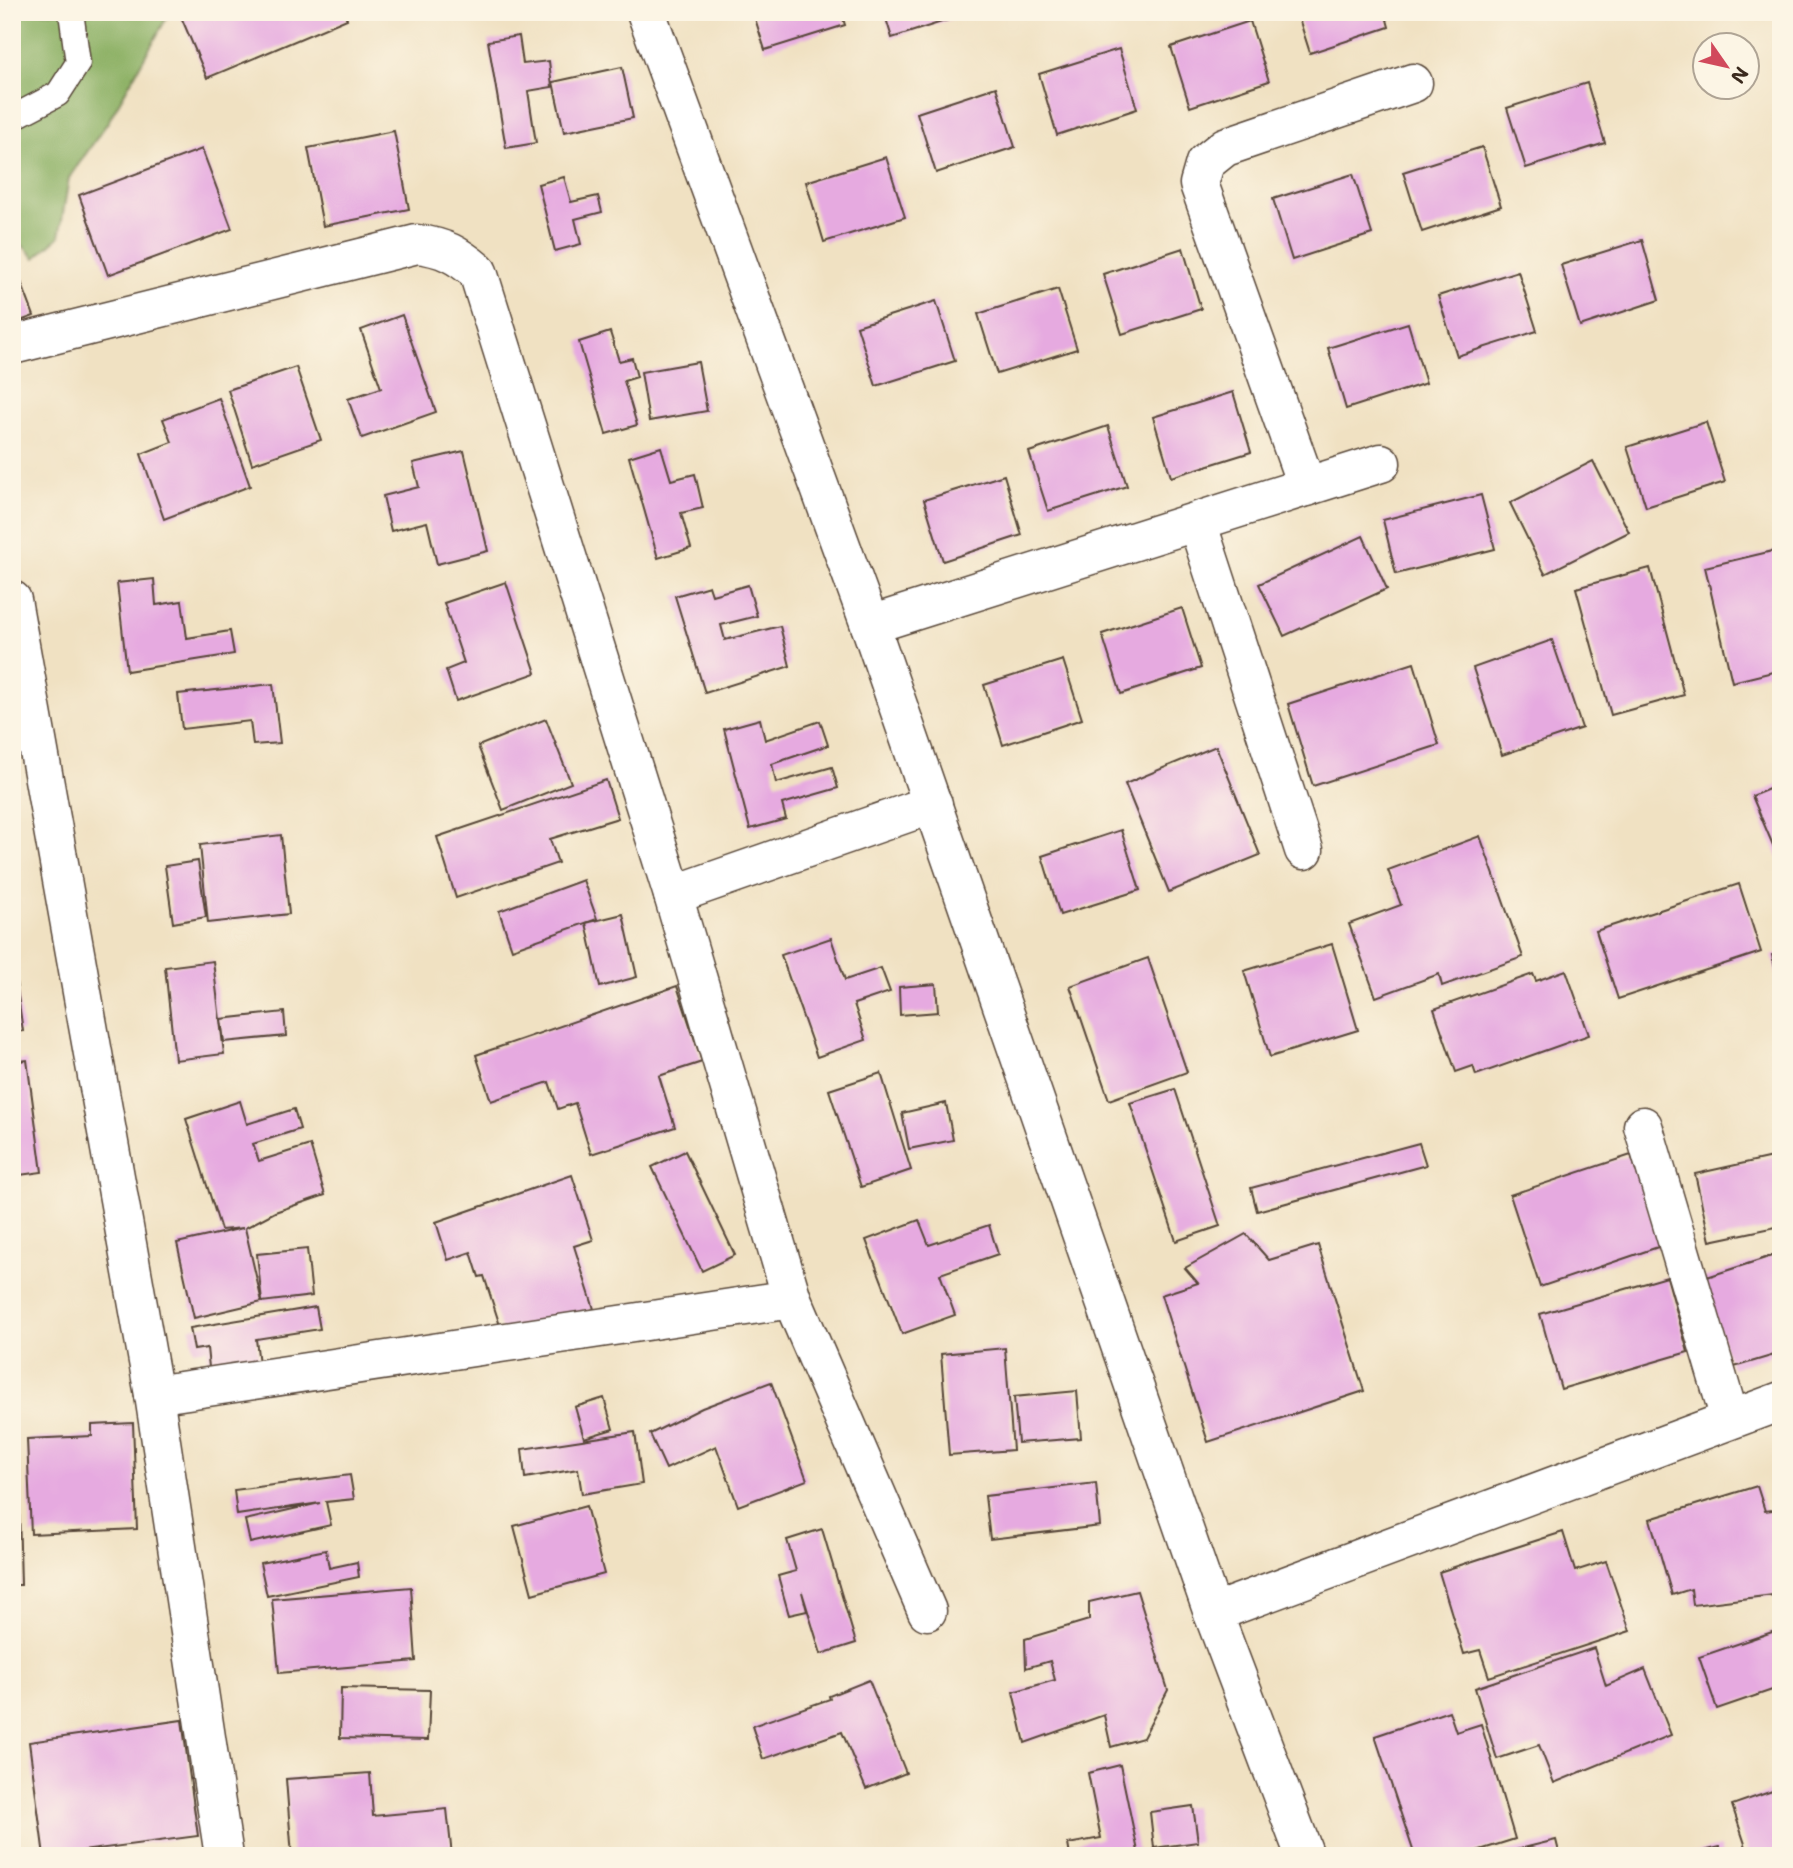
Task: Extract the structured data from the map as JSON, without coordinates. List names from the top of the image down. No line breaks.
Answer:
{"north":"bottom right"}
